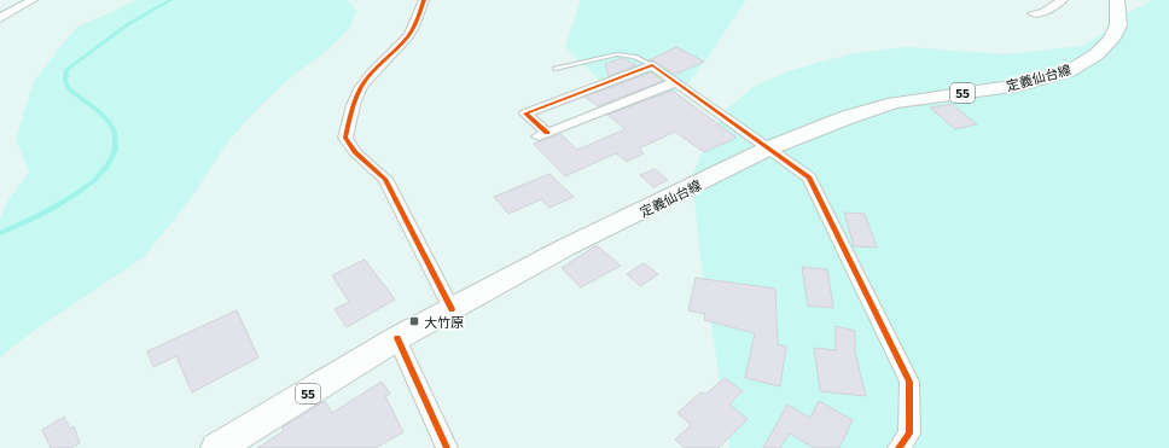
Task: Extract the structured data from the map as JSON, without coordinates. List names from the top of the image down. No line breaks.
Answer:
{"streets":{"main road":["定義仙台線","55"]},"places":{"transit":["大竹原"]}}
